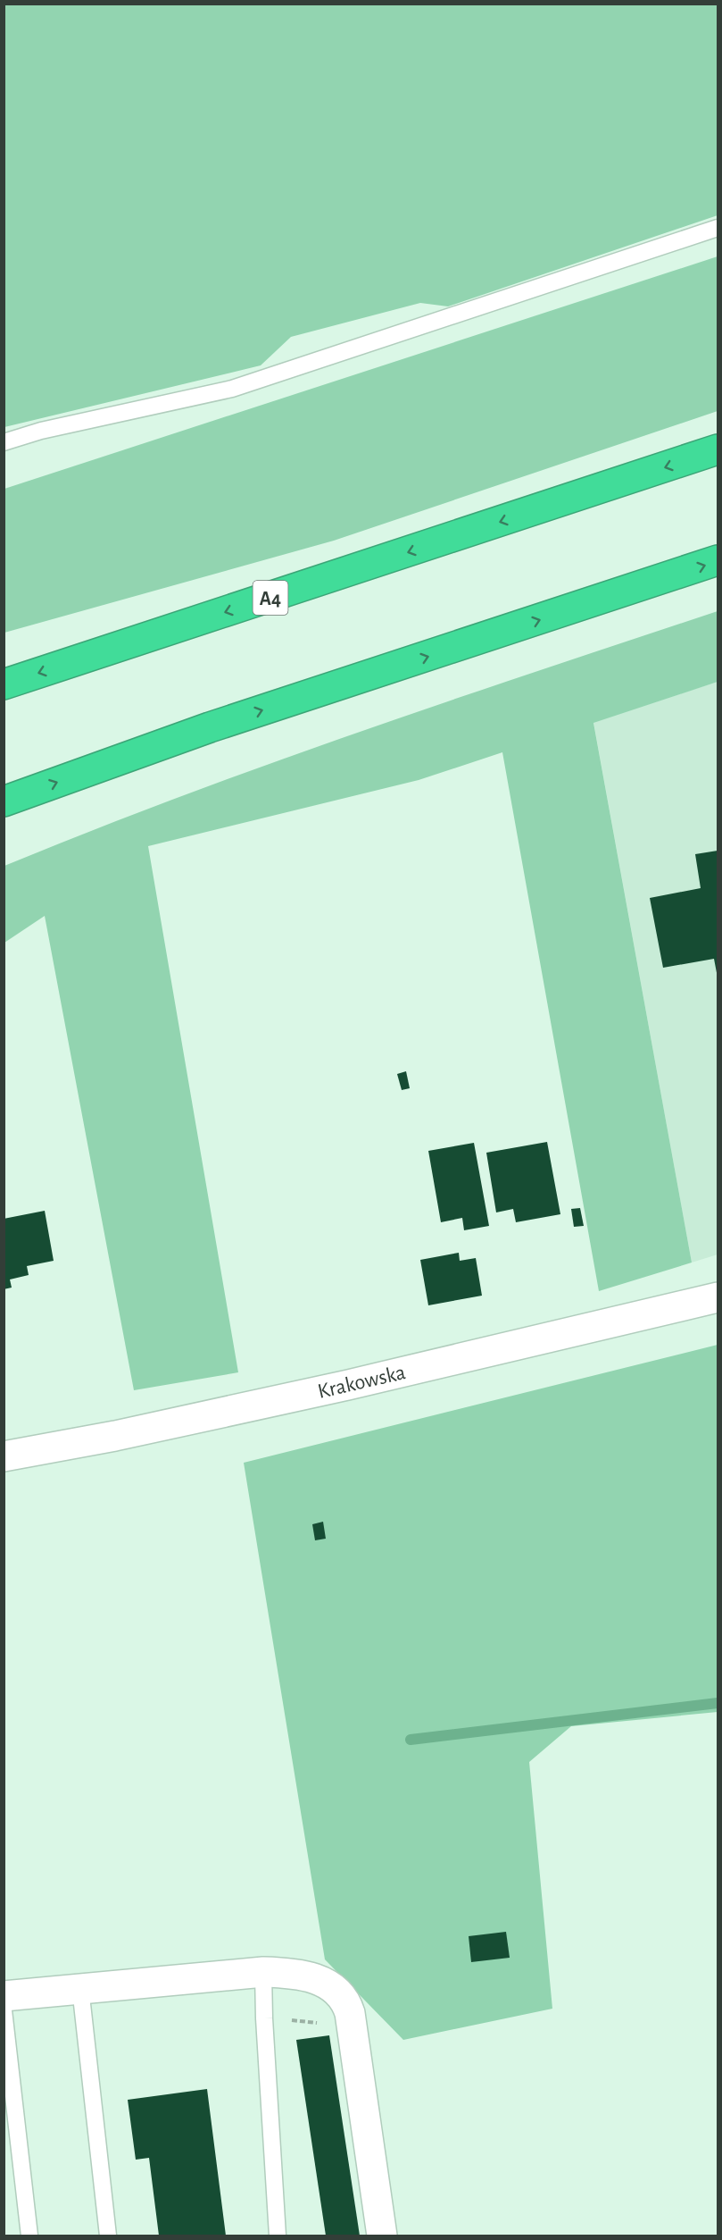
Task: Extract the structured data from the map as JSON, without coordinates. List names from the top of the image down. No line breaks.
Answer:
{"streets":{"highway":["A4"],"street":["Krakowska"]}}
